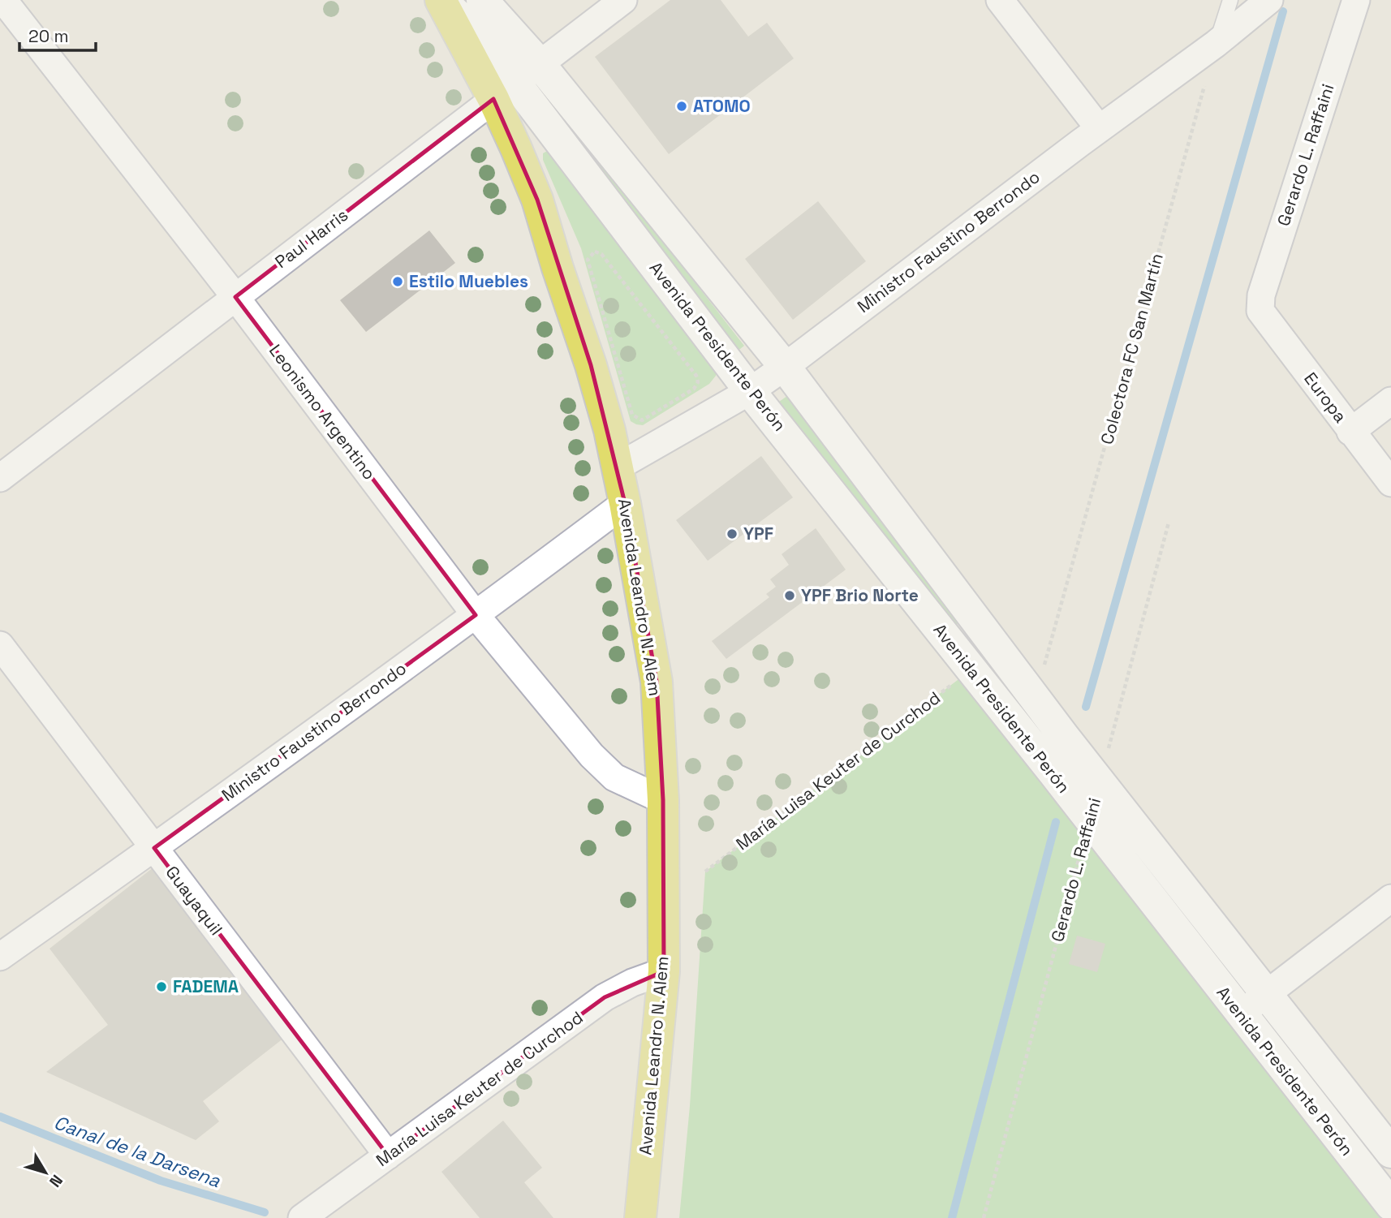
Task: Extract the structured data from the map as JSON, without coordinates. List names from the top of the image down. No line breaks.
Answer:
{"streets":{"main road":["Avenida Presidente Perón","Avenida Leandro N. Alem"],"street":["Gerardo L. Raffaini","Paul Harris","Ministro Faustino Berrondo","Europa","Leonismo Argentino","María Luisa Keuter de Curchod","Guayaquil"],"path":["Colectora FC San Martín"]},"crossings":[["Gerardo L. Raffaini","Avenida Presidente Perón"],["Gerardo L. Raffaini","Europa"],["Paul Harris","Avenida Presidente Perón"],["Paul Harris","Leonismo Argentino"],["Paul Harris","Avenida Leandro N. Alem"],["Ministro Faustino Berrondo","Avenida Presidente Perón"],["Ministro Faustino Berrondo","Colectora FC San Martín"],["Ministro Faustino Berrondo","Leonismo Argentino"],["Ministro Faustino Berrondo","Avenida Leandro N. Alem"],["Ministro Faustino Berrondo","Guayaquil"],["Avenida Presidente Perón","Colectora FC San Martín"],["Avenida Presidente Perón","Avenida Leandro N. Alem"],["Avenida Presidente Perón","María Luisa Keuter de Curchod"],["Leonismo Argentino","Avenida Leandro N. Alem"],["Avenida Leandro N. Alem","María Luisa Keuter de Curchod"],["María Luisa Keuter de Curchod","Guayaquil"]],"water":["Canal de la Darsena"],"places":["ATOMO","Estilo Muebles","YPF","YPF Brio Norte","FADEMA"],"scale_bar":"20 m","north":"bottom right"}
